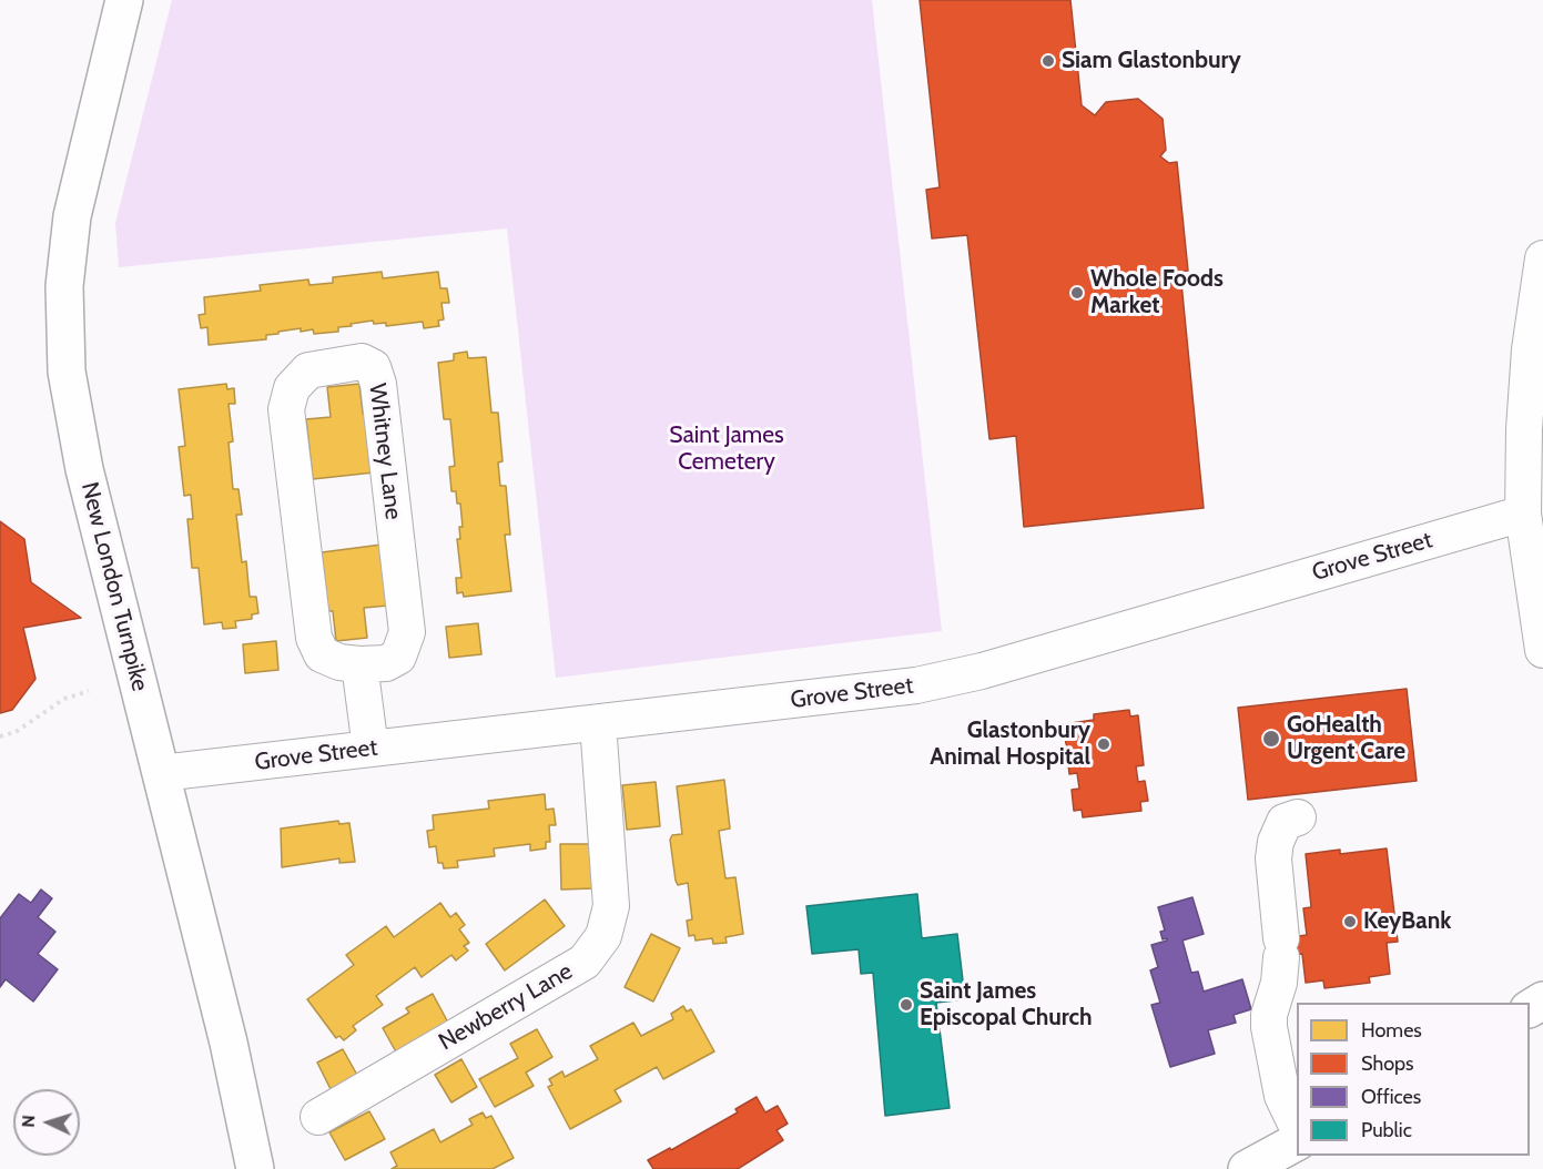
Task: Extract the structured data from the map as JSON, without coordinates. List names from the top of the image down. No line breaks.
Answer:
{"streets":{"main road":["New London Turnpike"],"street":["Whitney Lane","Grove Street","Newberry Lane"]},"crossings":[["Grove Street","New London Turnpike"],["Grove Street","Newberry Lane"]],"parks":["Saint James Cemetery"],"places":["Siam Glastonbury","Whole Foods Market","GoHealth Urgent Care","Glastonbury Animal Hospital","KeyBank","Saint James Episcopal Church"],"legend":["Homes","Shops","Offices","Public"],"north":"left"}
